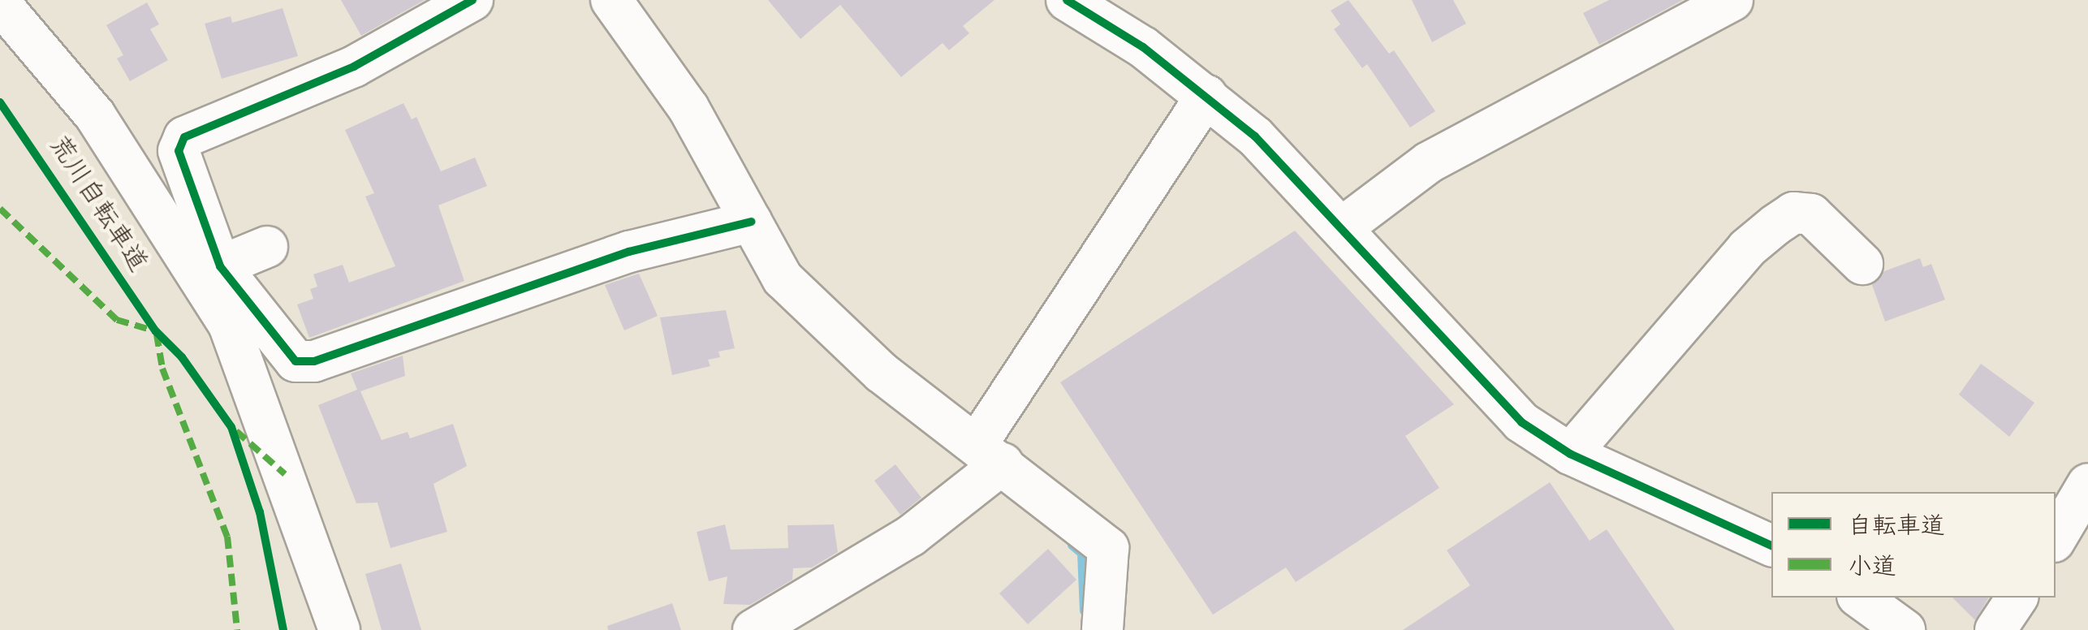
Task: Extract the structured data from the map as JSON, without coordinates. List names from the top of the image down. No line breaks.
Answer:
{"streets":{"cycle path":["荒川自転車道"]},"legend":["自転車道","小道"]}
